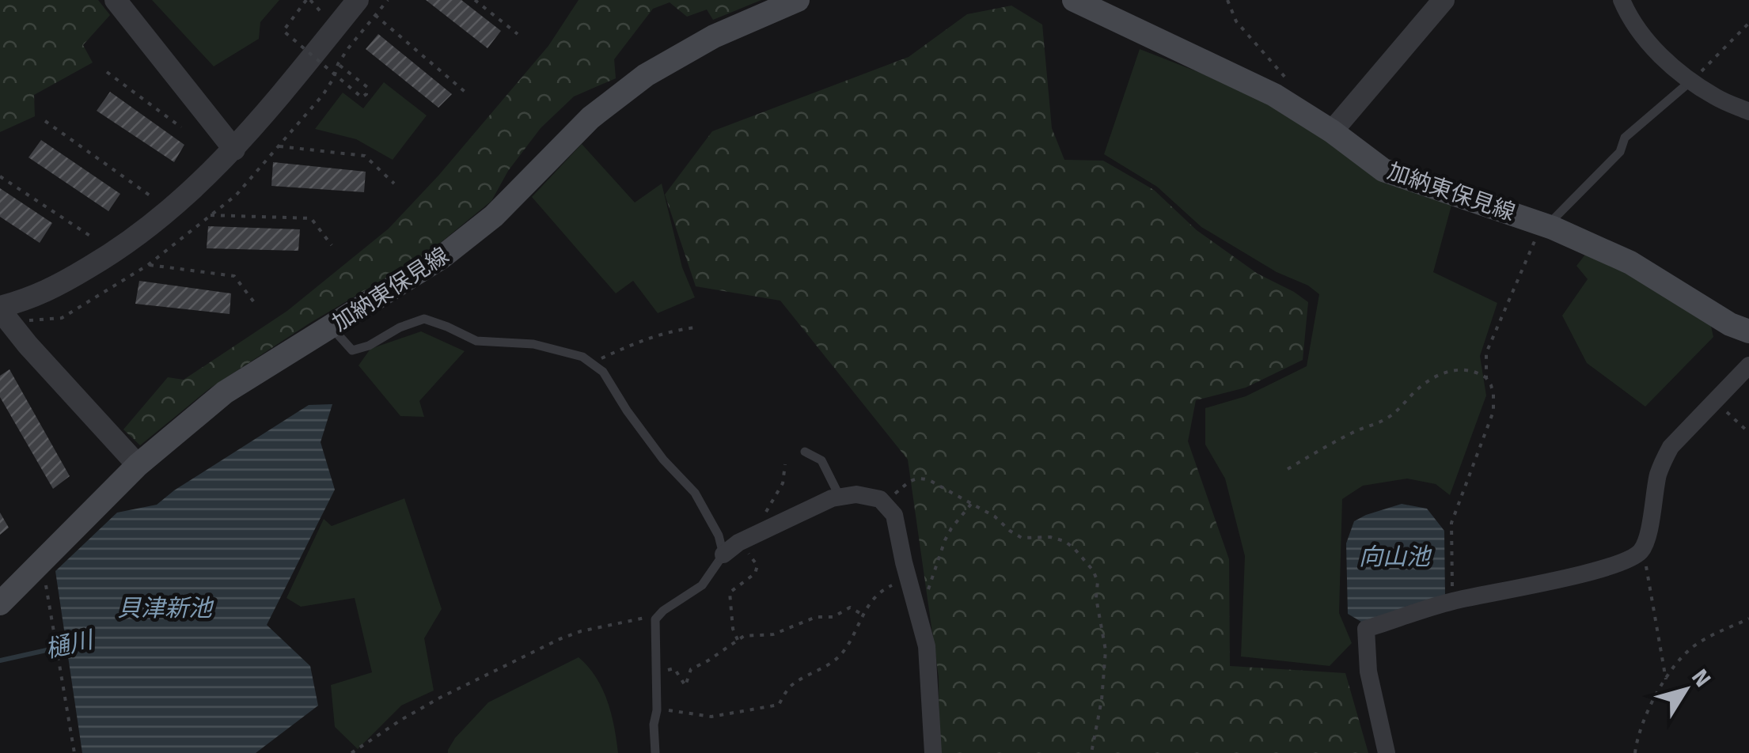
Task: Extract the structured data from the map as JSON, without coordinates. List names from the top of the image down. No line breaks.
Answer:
{"streets":{"main road":["加納東保見線"]},"water":["向山池","貝津新池","樋川"],"north":"top right"}
